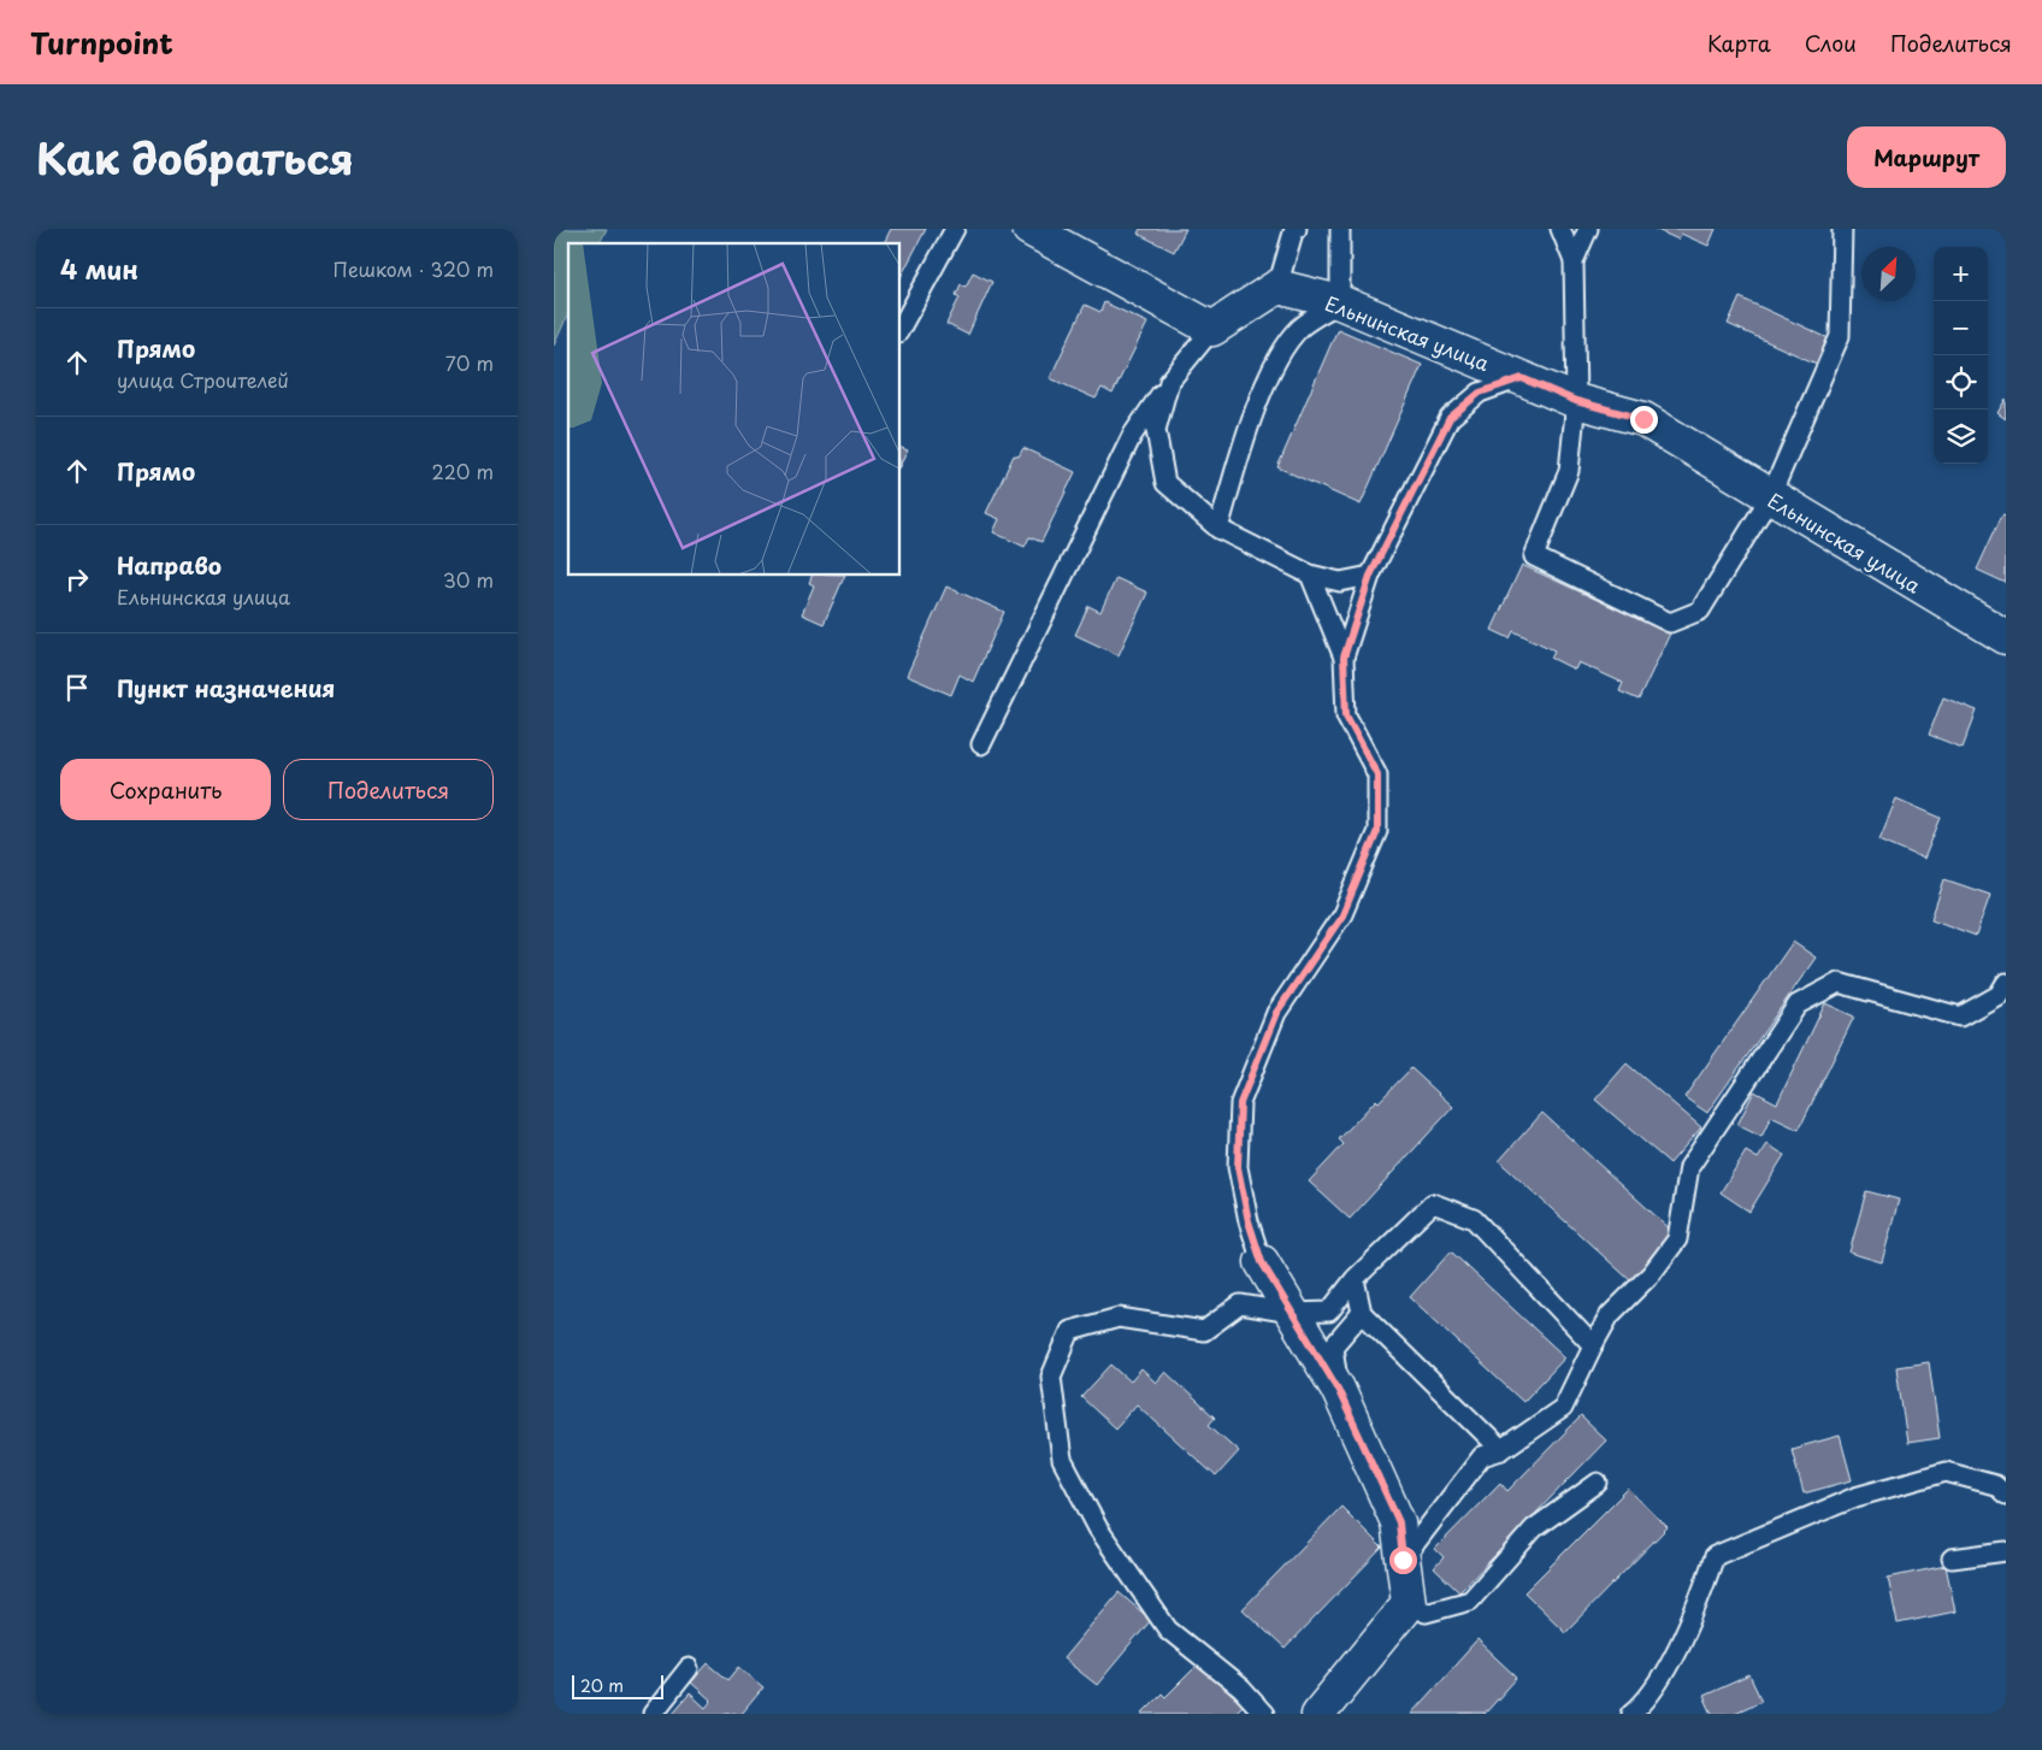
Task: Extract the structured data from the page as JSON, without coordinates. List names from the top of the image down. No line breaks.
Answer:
{"streets":{"street":["Ельнинская улица"]},"scale_bar":"20 m","north":"top right","page":{"header":"Turnpoint","nav":["Карта","Слои","Поделиться"],"title":"Как добраться","buttons":["Маршрут",["Сохранить","Поделиться"]],"heading":["4 мин","Пешком · 320 m"],"map_buttons":["+","−"],"list":[["Прямо","улица Строителей","70 m"],["Прямо","220 m"],["Направо","Ельнинская улица","30 m"],"Пункт назначения"],"scale":"20 m"}}
